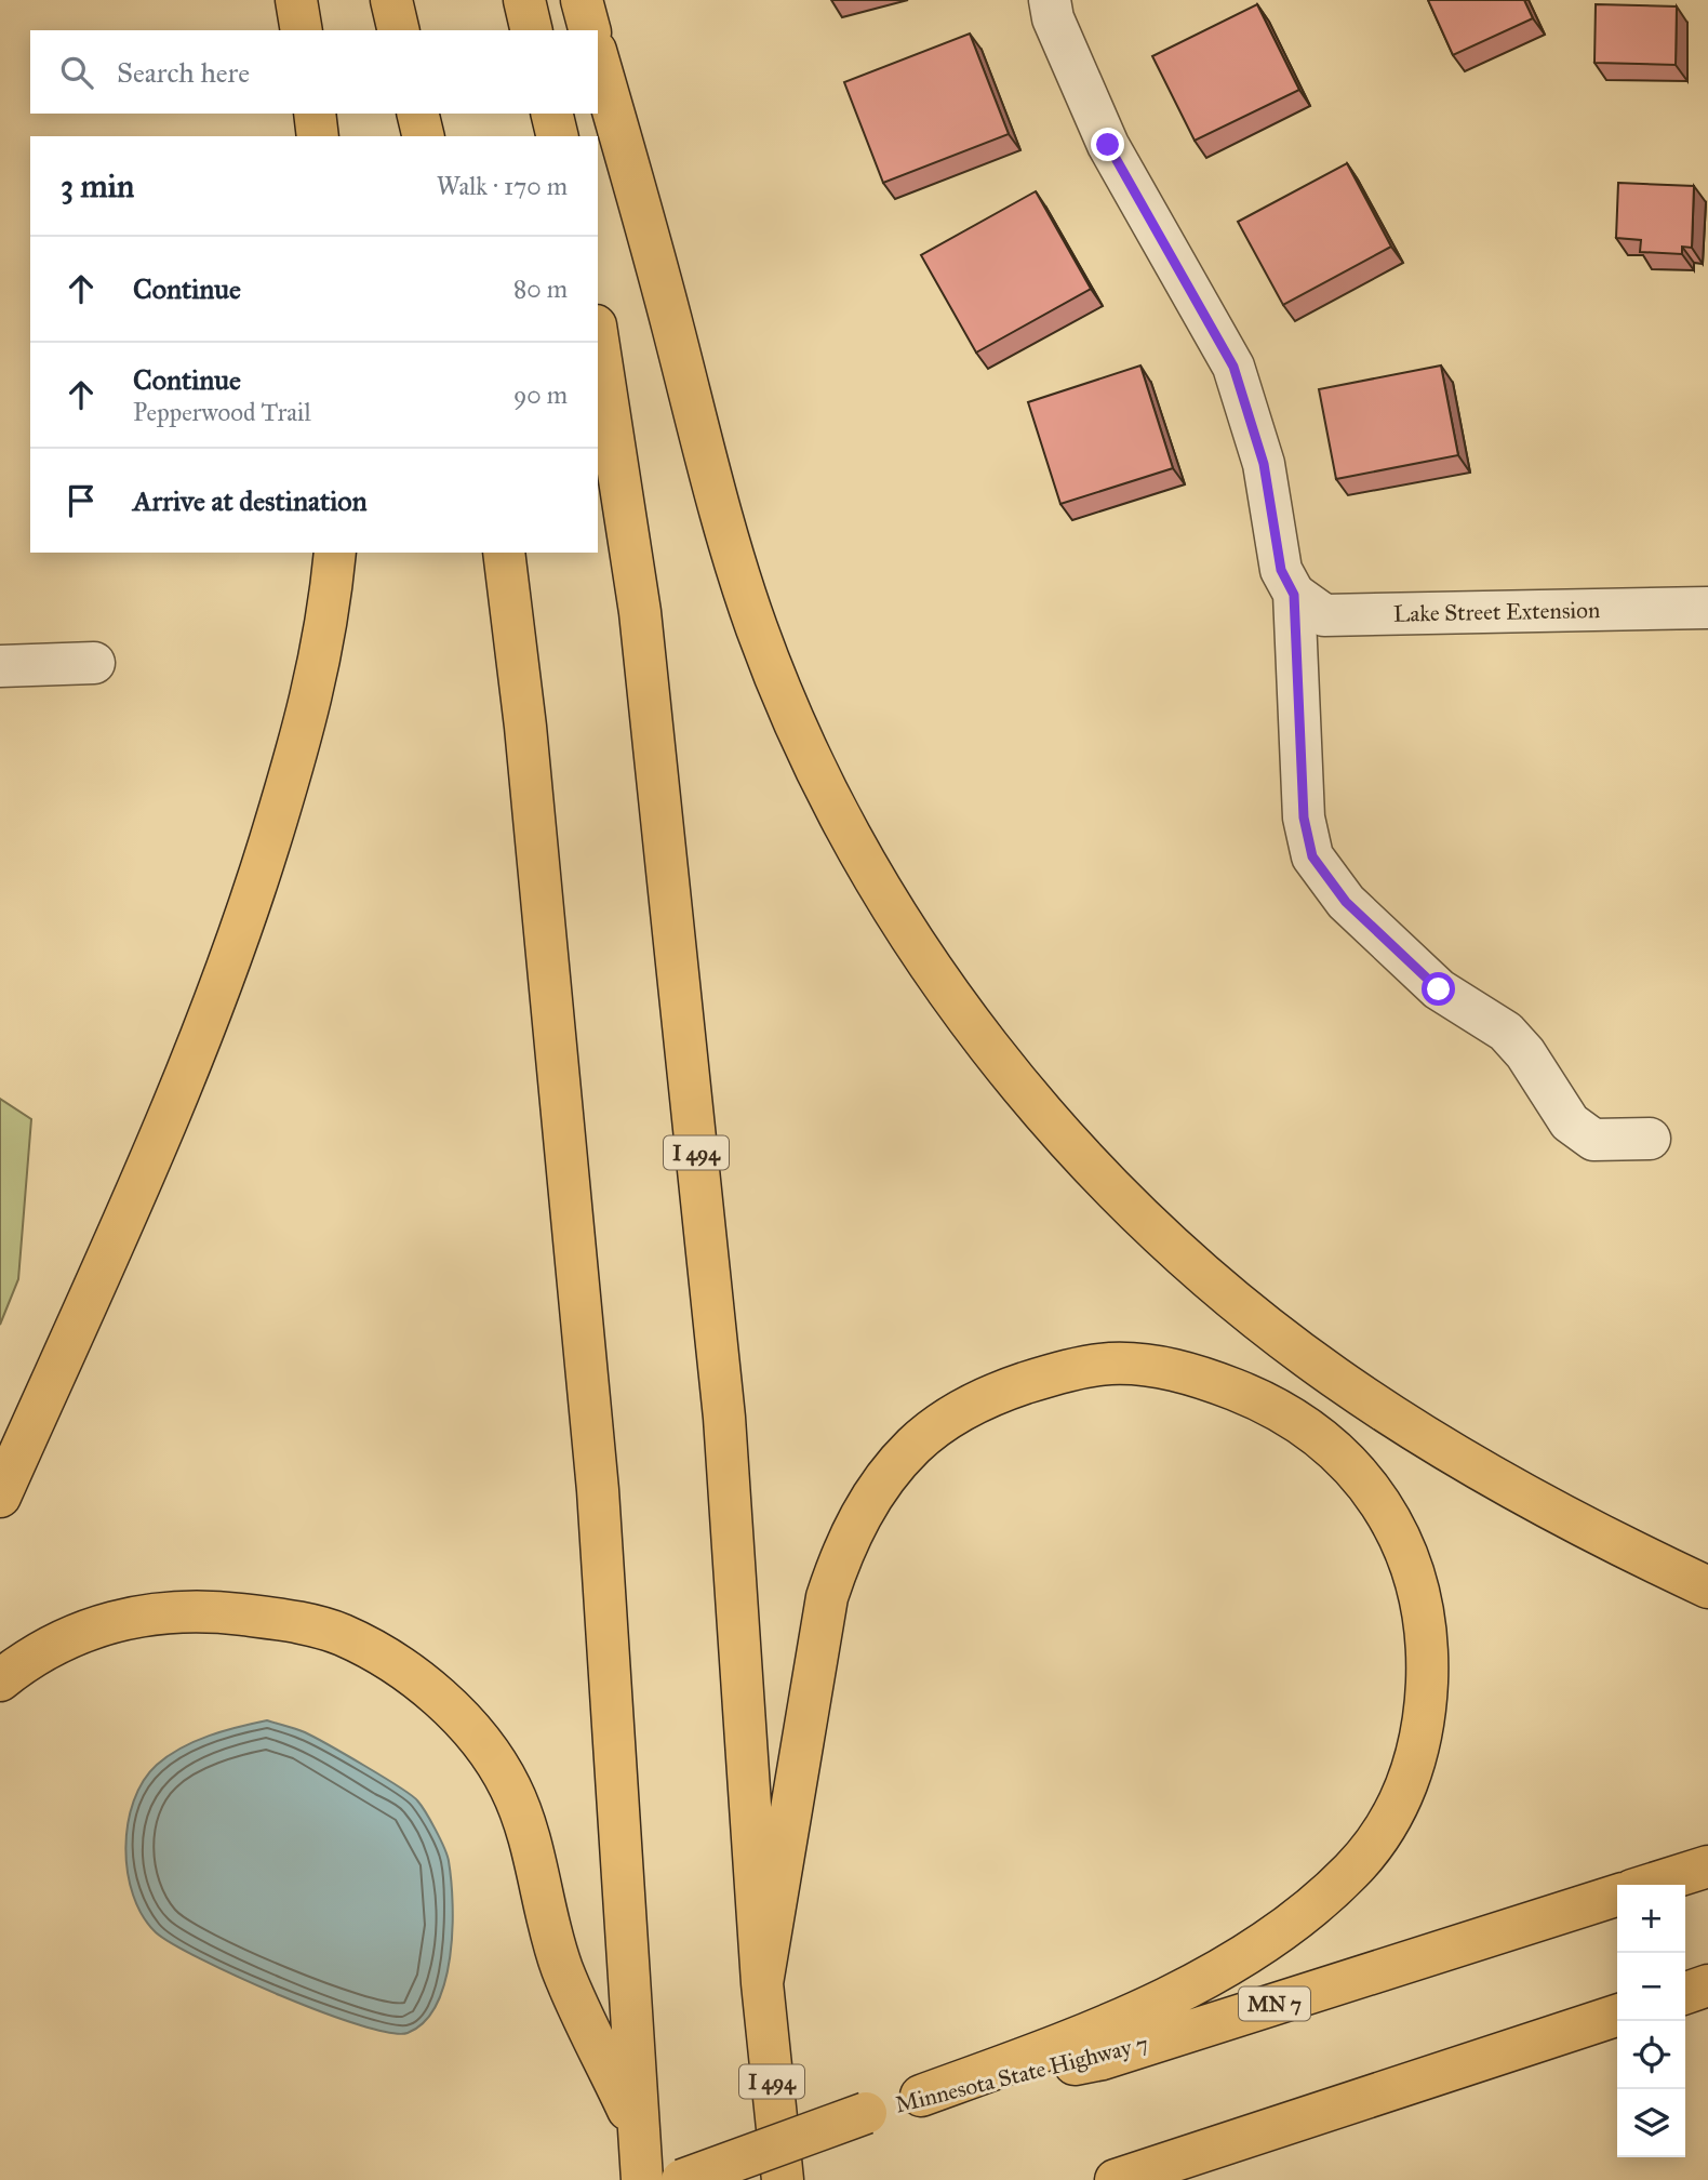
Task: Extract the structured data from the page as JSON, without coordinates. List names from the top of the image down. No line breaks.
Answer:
{"streets":{"highway":["I 494","MN 7","Minnesota State Highway 7"],"street":["Lake Street Extension"]},"page":{"search":"Search here","heading":["3 min","Walk · 170 m"],"list":[["Continue","80 m"],["Continue","Pepperwood Trail","90 m"],"Arrive at destination"],"map_buttons":["+","−"]}}
